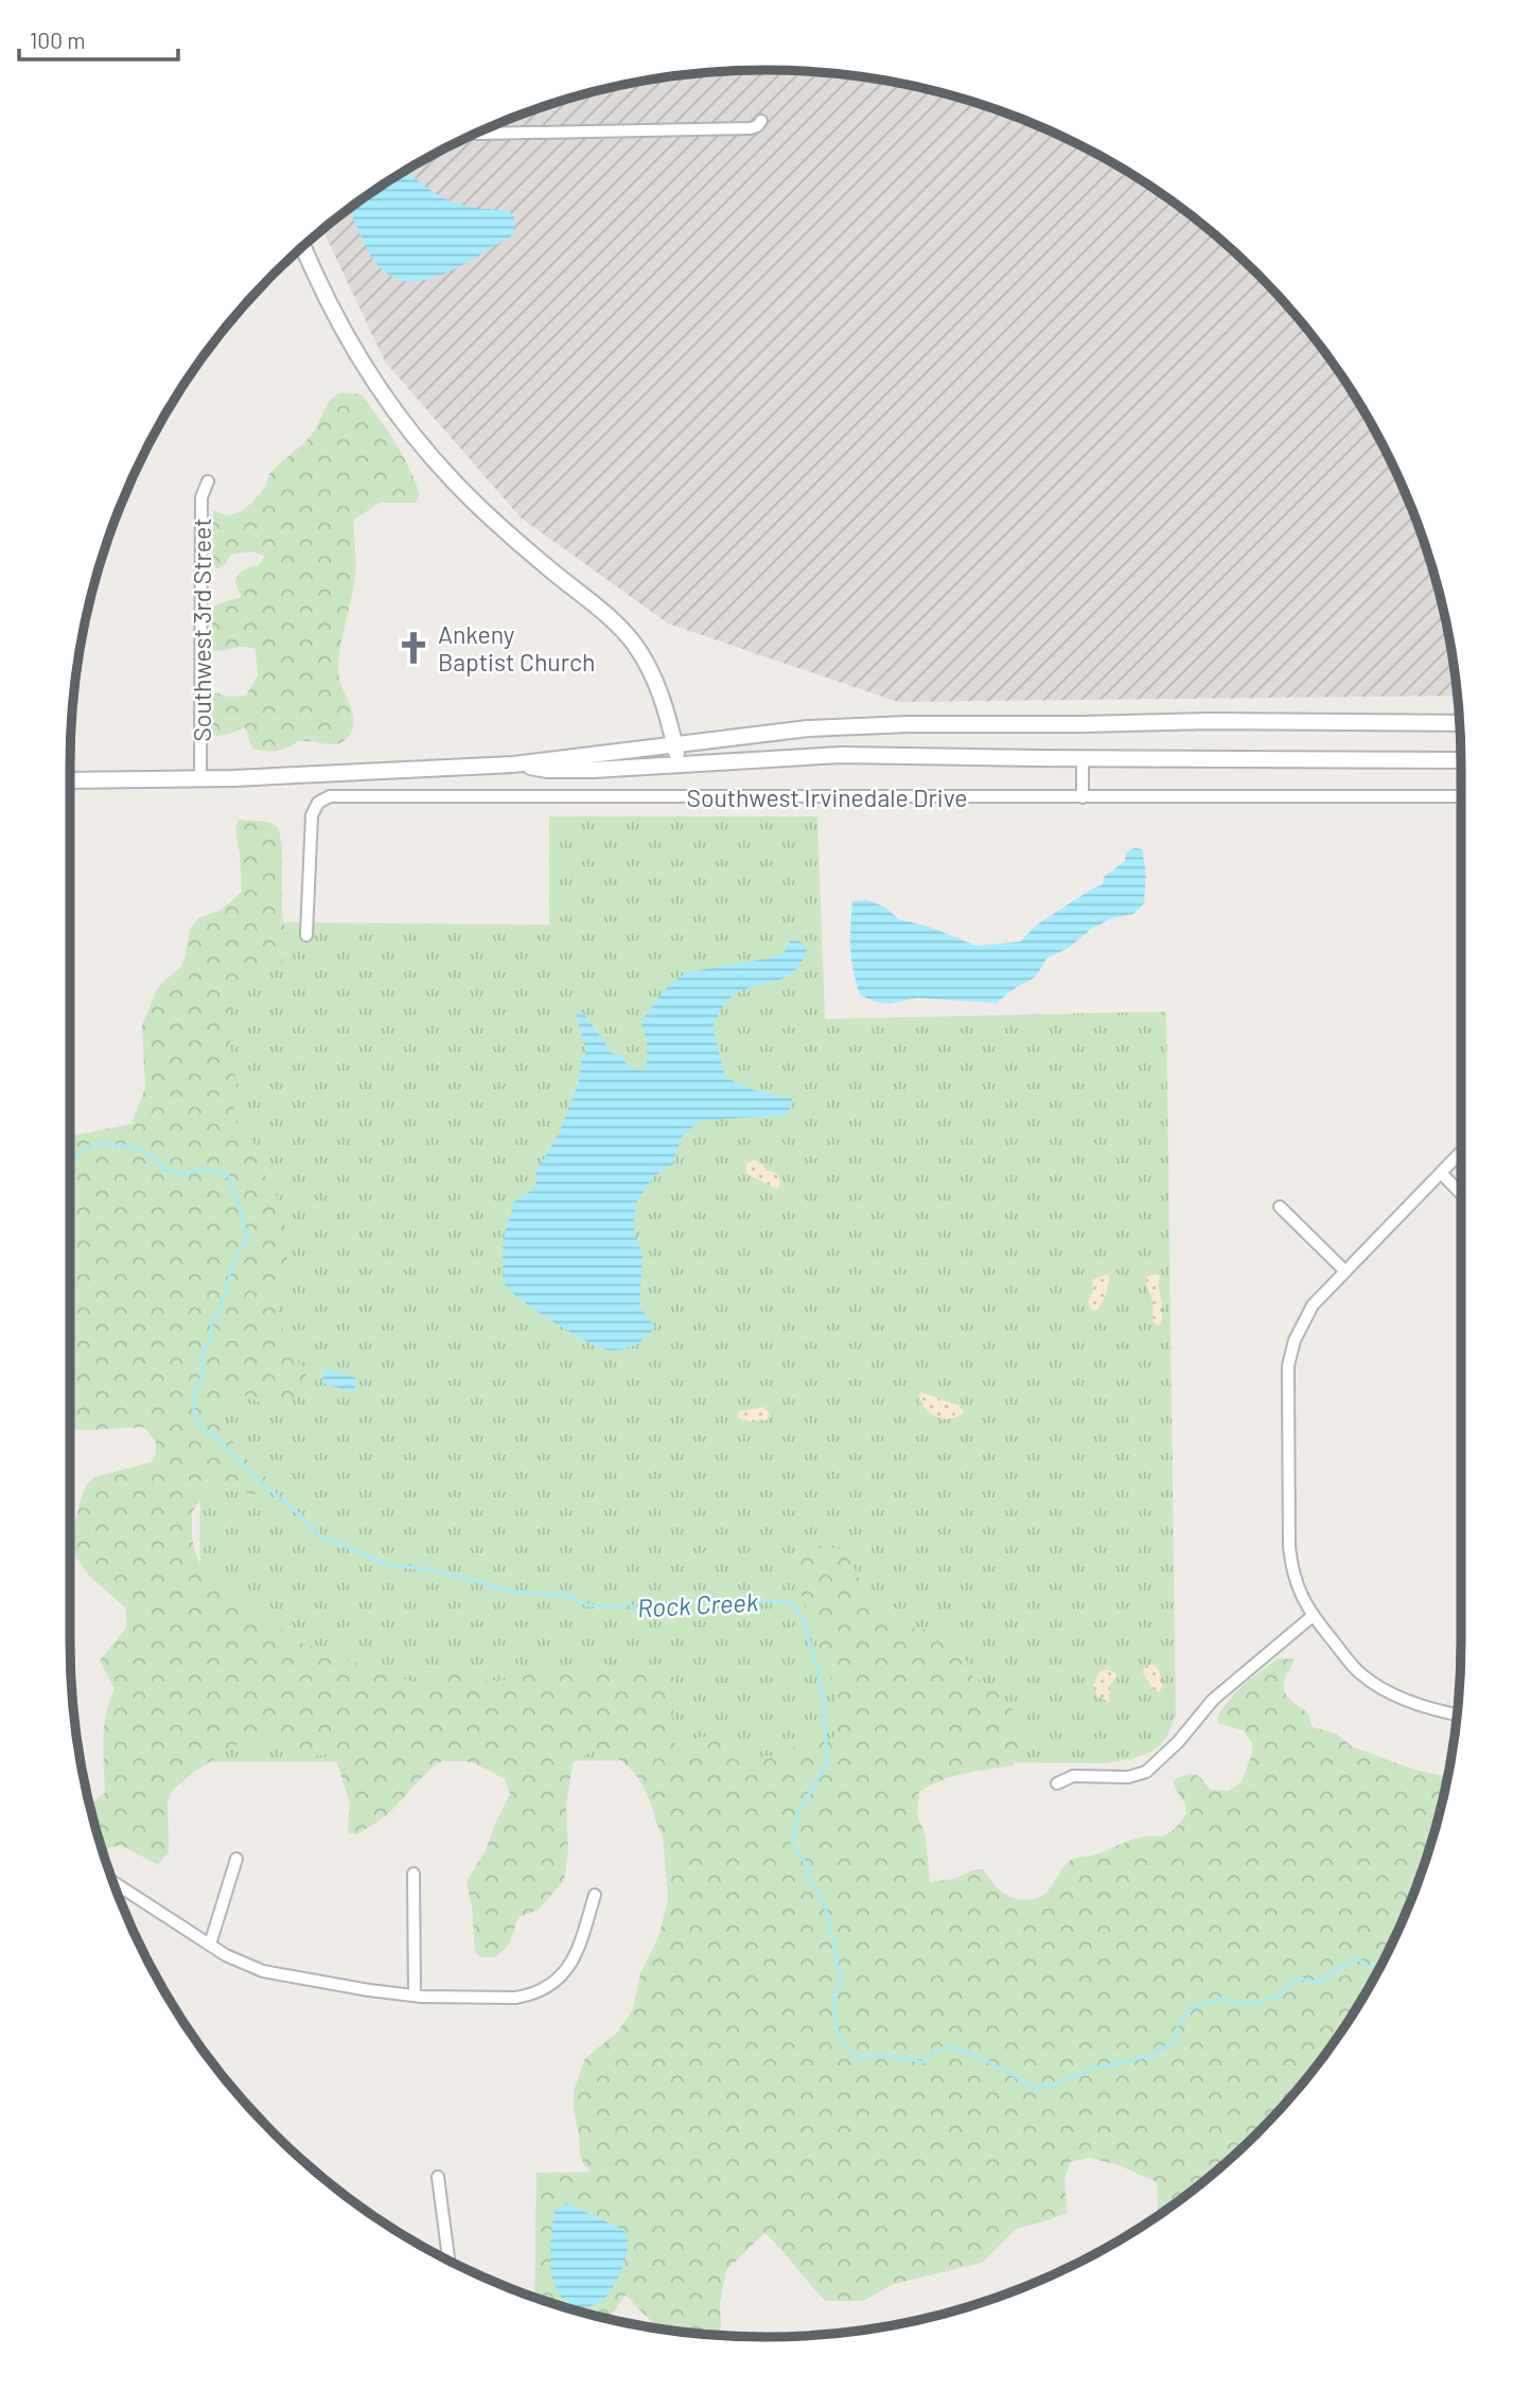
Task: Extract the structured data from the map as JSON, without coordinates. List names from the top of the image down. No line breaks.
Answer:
{"streets":{"main road":["Southwest Irvinedale Drive"],"street":["Southwest 3rd Street"]},"crossings":[["Southwest 3rd Street","Southwest Irvinedale Drive"]],"water":["Rock Creek"],"places":{"church":["Ankeny Baptist Church"]},"scale_bar":"100 m"}
